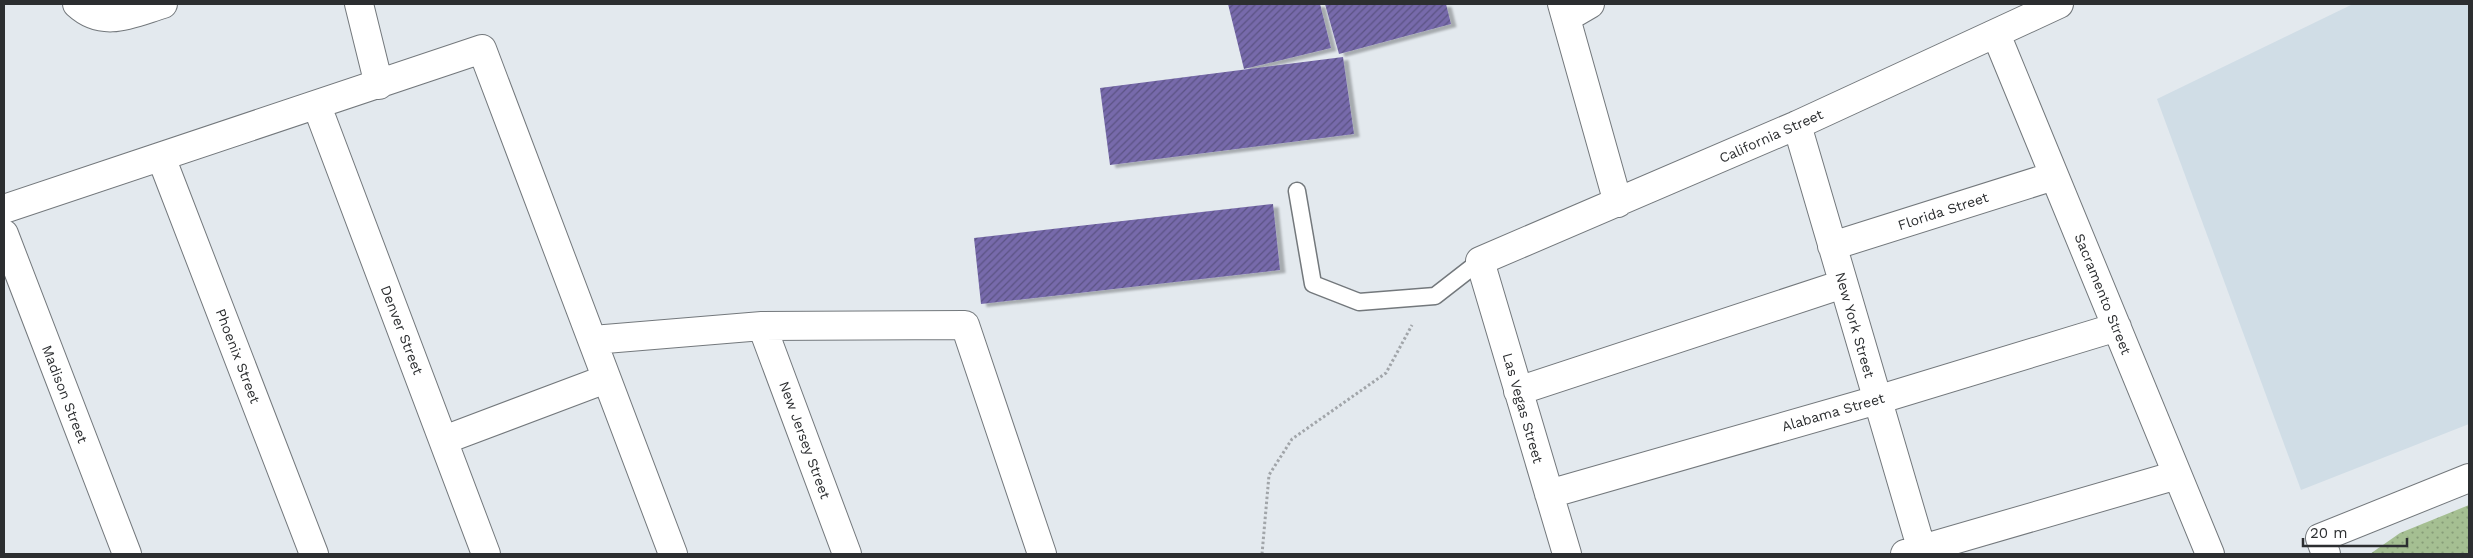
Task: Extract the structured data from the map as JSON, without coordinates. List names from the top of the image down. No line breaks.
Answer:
{"streets":{"street":["California Street","Florida Street","Sacramento Street","New York Street","Denver Street","Phoenix Street","Madison Street","Las Vegas Street","Alabama Street","New Jersey Street"]},"crossings":[["California Street","Sacramento Street"],["California Street","New York Street"],["California Street","Las Vegas Street"],["Florida Street","Sacramento Street"],["Florida Street","New York Street"],["Sacramento Street","Alabama Street"],["New York Street","Alabama Street"],["Las Vegas Street","Alabama Street"]],"scale_bar":"20 m"}
